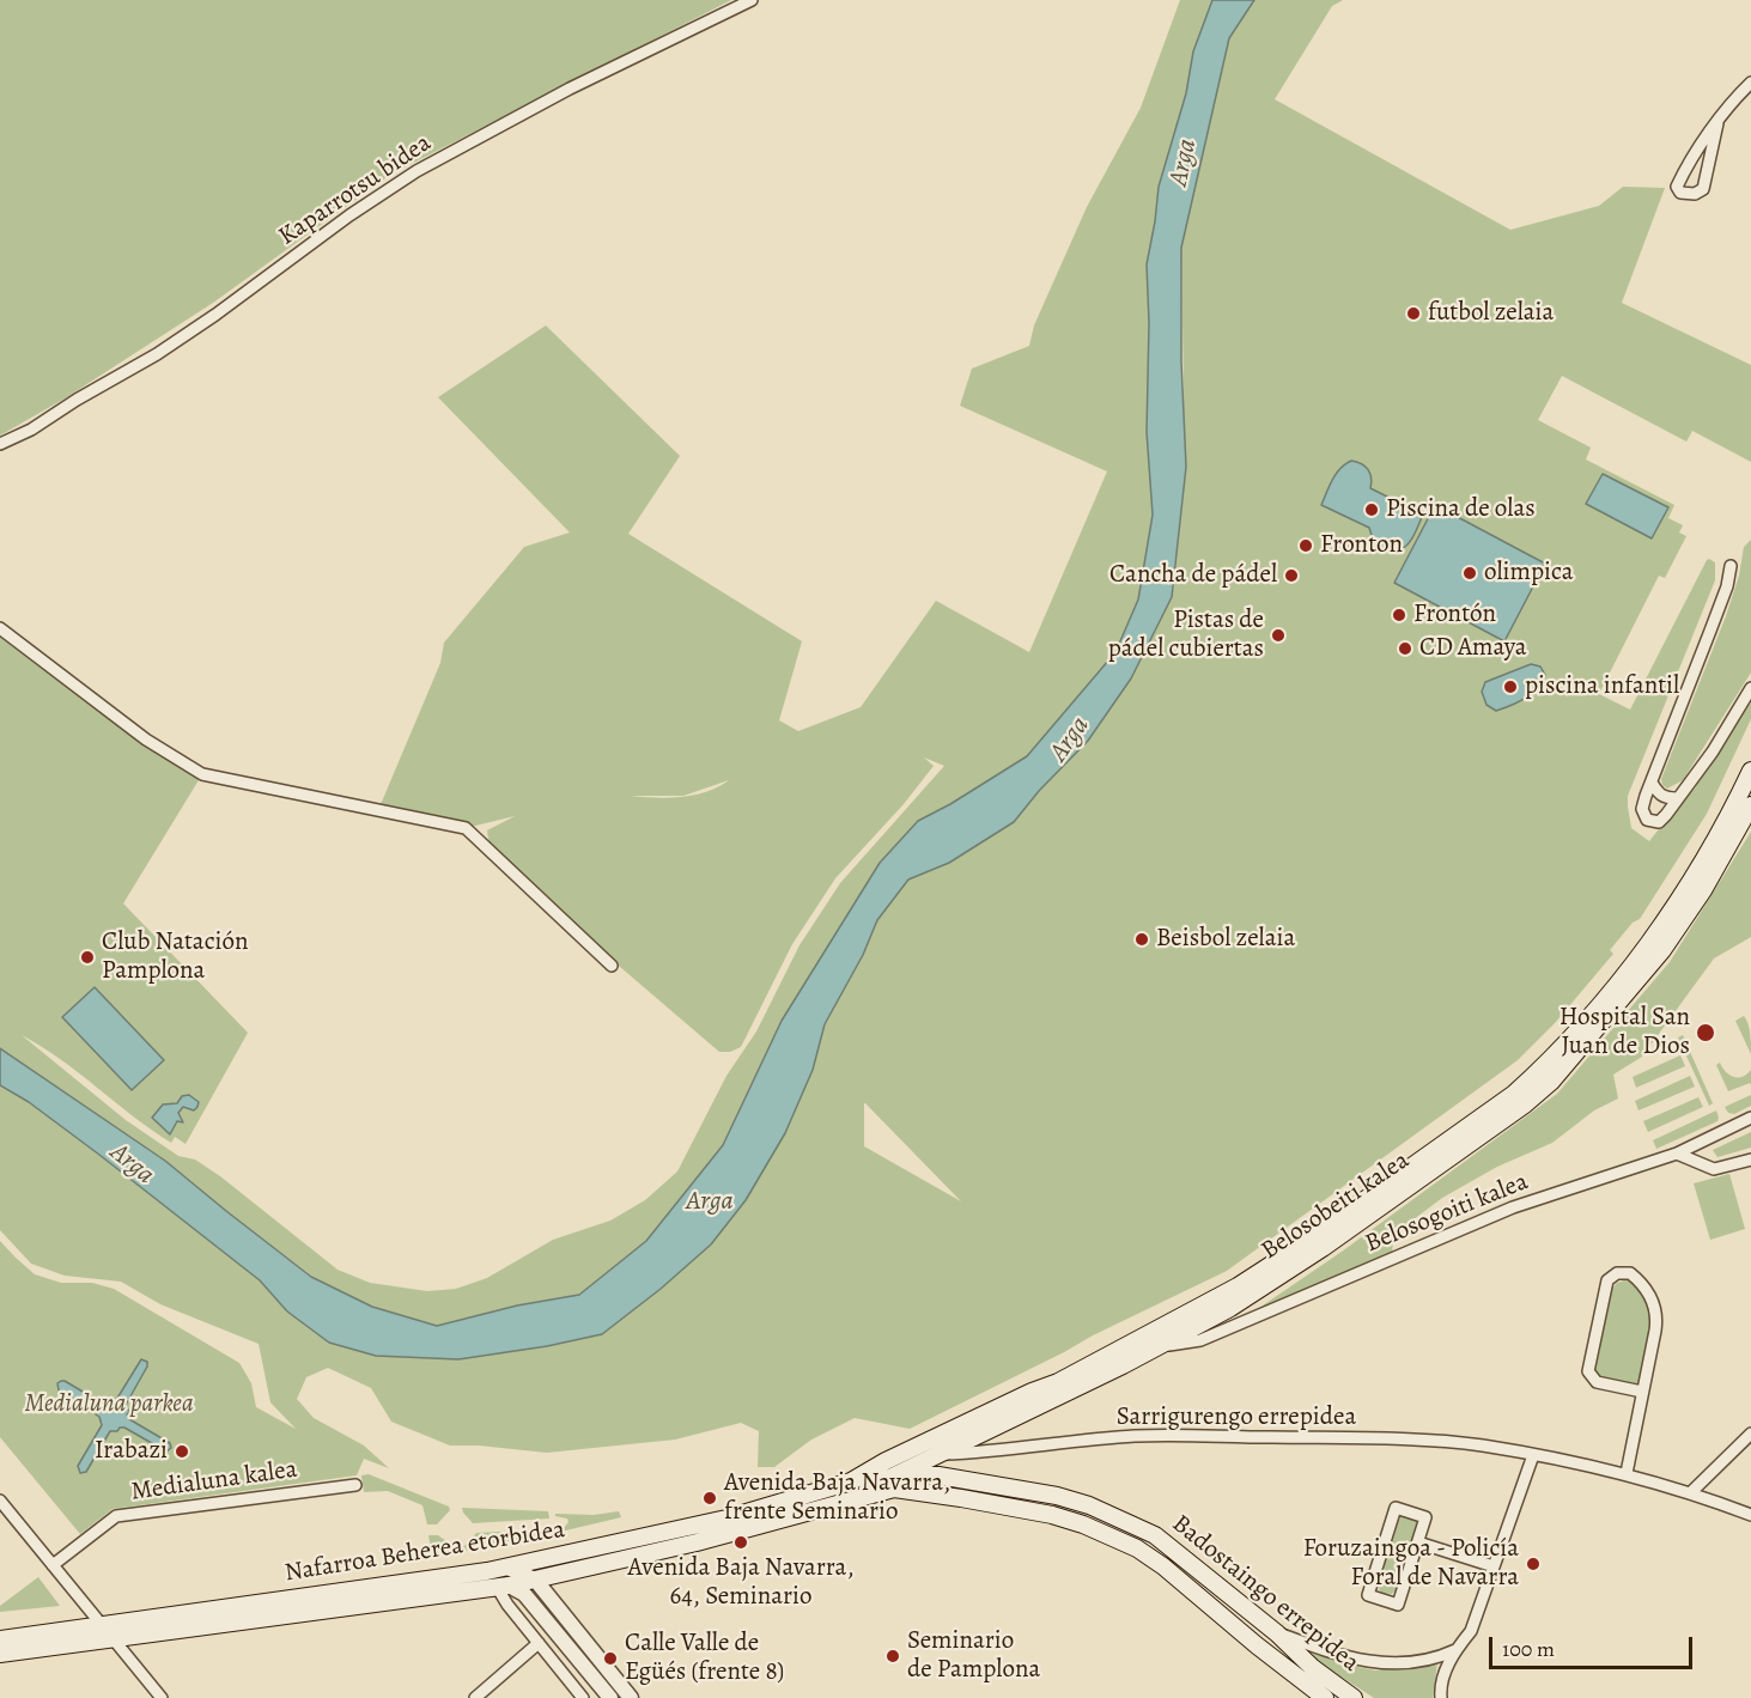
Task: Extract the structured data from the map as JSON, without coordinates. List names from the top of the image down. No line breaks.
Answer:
{"streets":{"main road":["Belosobeiti kalea","Nafarroa Beherea etorbidea","Badostaingo errepidea"],"street":["Kaparrotsu bidea","Belosogoiti kalea","Sarrigurengo errepidea","Medialuna kalea"]},"crossings":[["Belosobeiti kalea","Belosogoiti kalea"],["Belosobeiti kalea","Sarrigurengo errepidea"],["Belosobeiti kalea","Nafarroa Beherea etorbidea"],["Belosobeiti kalea","Badostaingo errepidea"],["Nafarroa Beherea etorbidea","Badostaingo errepidea"]],"water":["Arga"],"parks":["Medialuna parkea"],"places":["futbol zelaia","Piscina de olas","Fronton","olimpica","Cancha de pádel","Frontón","Pistas de pádel cubiertas","CD Amaya","piscina infantil","Beisbol zelaia","Club Natación Pamplona","Hospital San Juan de Dios","Irabazi","Avenida Baja Navarra, frente Seminario","Avenida Baja Navarra, 64, Seminario","Foruzaingoa - Policía Foral de Navarra","Seminario de Pamplona","Calle Valle de Egüés (frente 8)"],"scale_bar":"100 m"}
